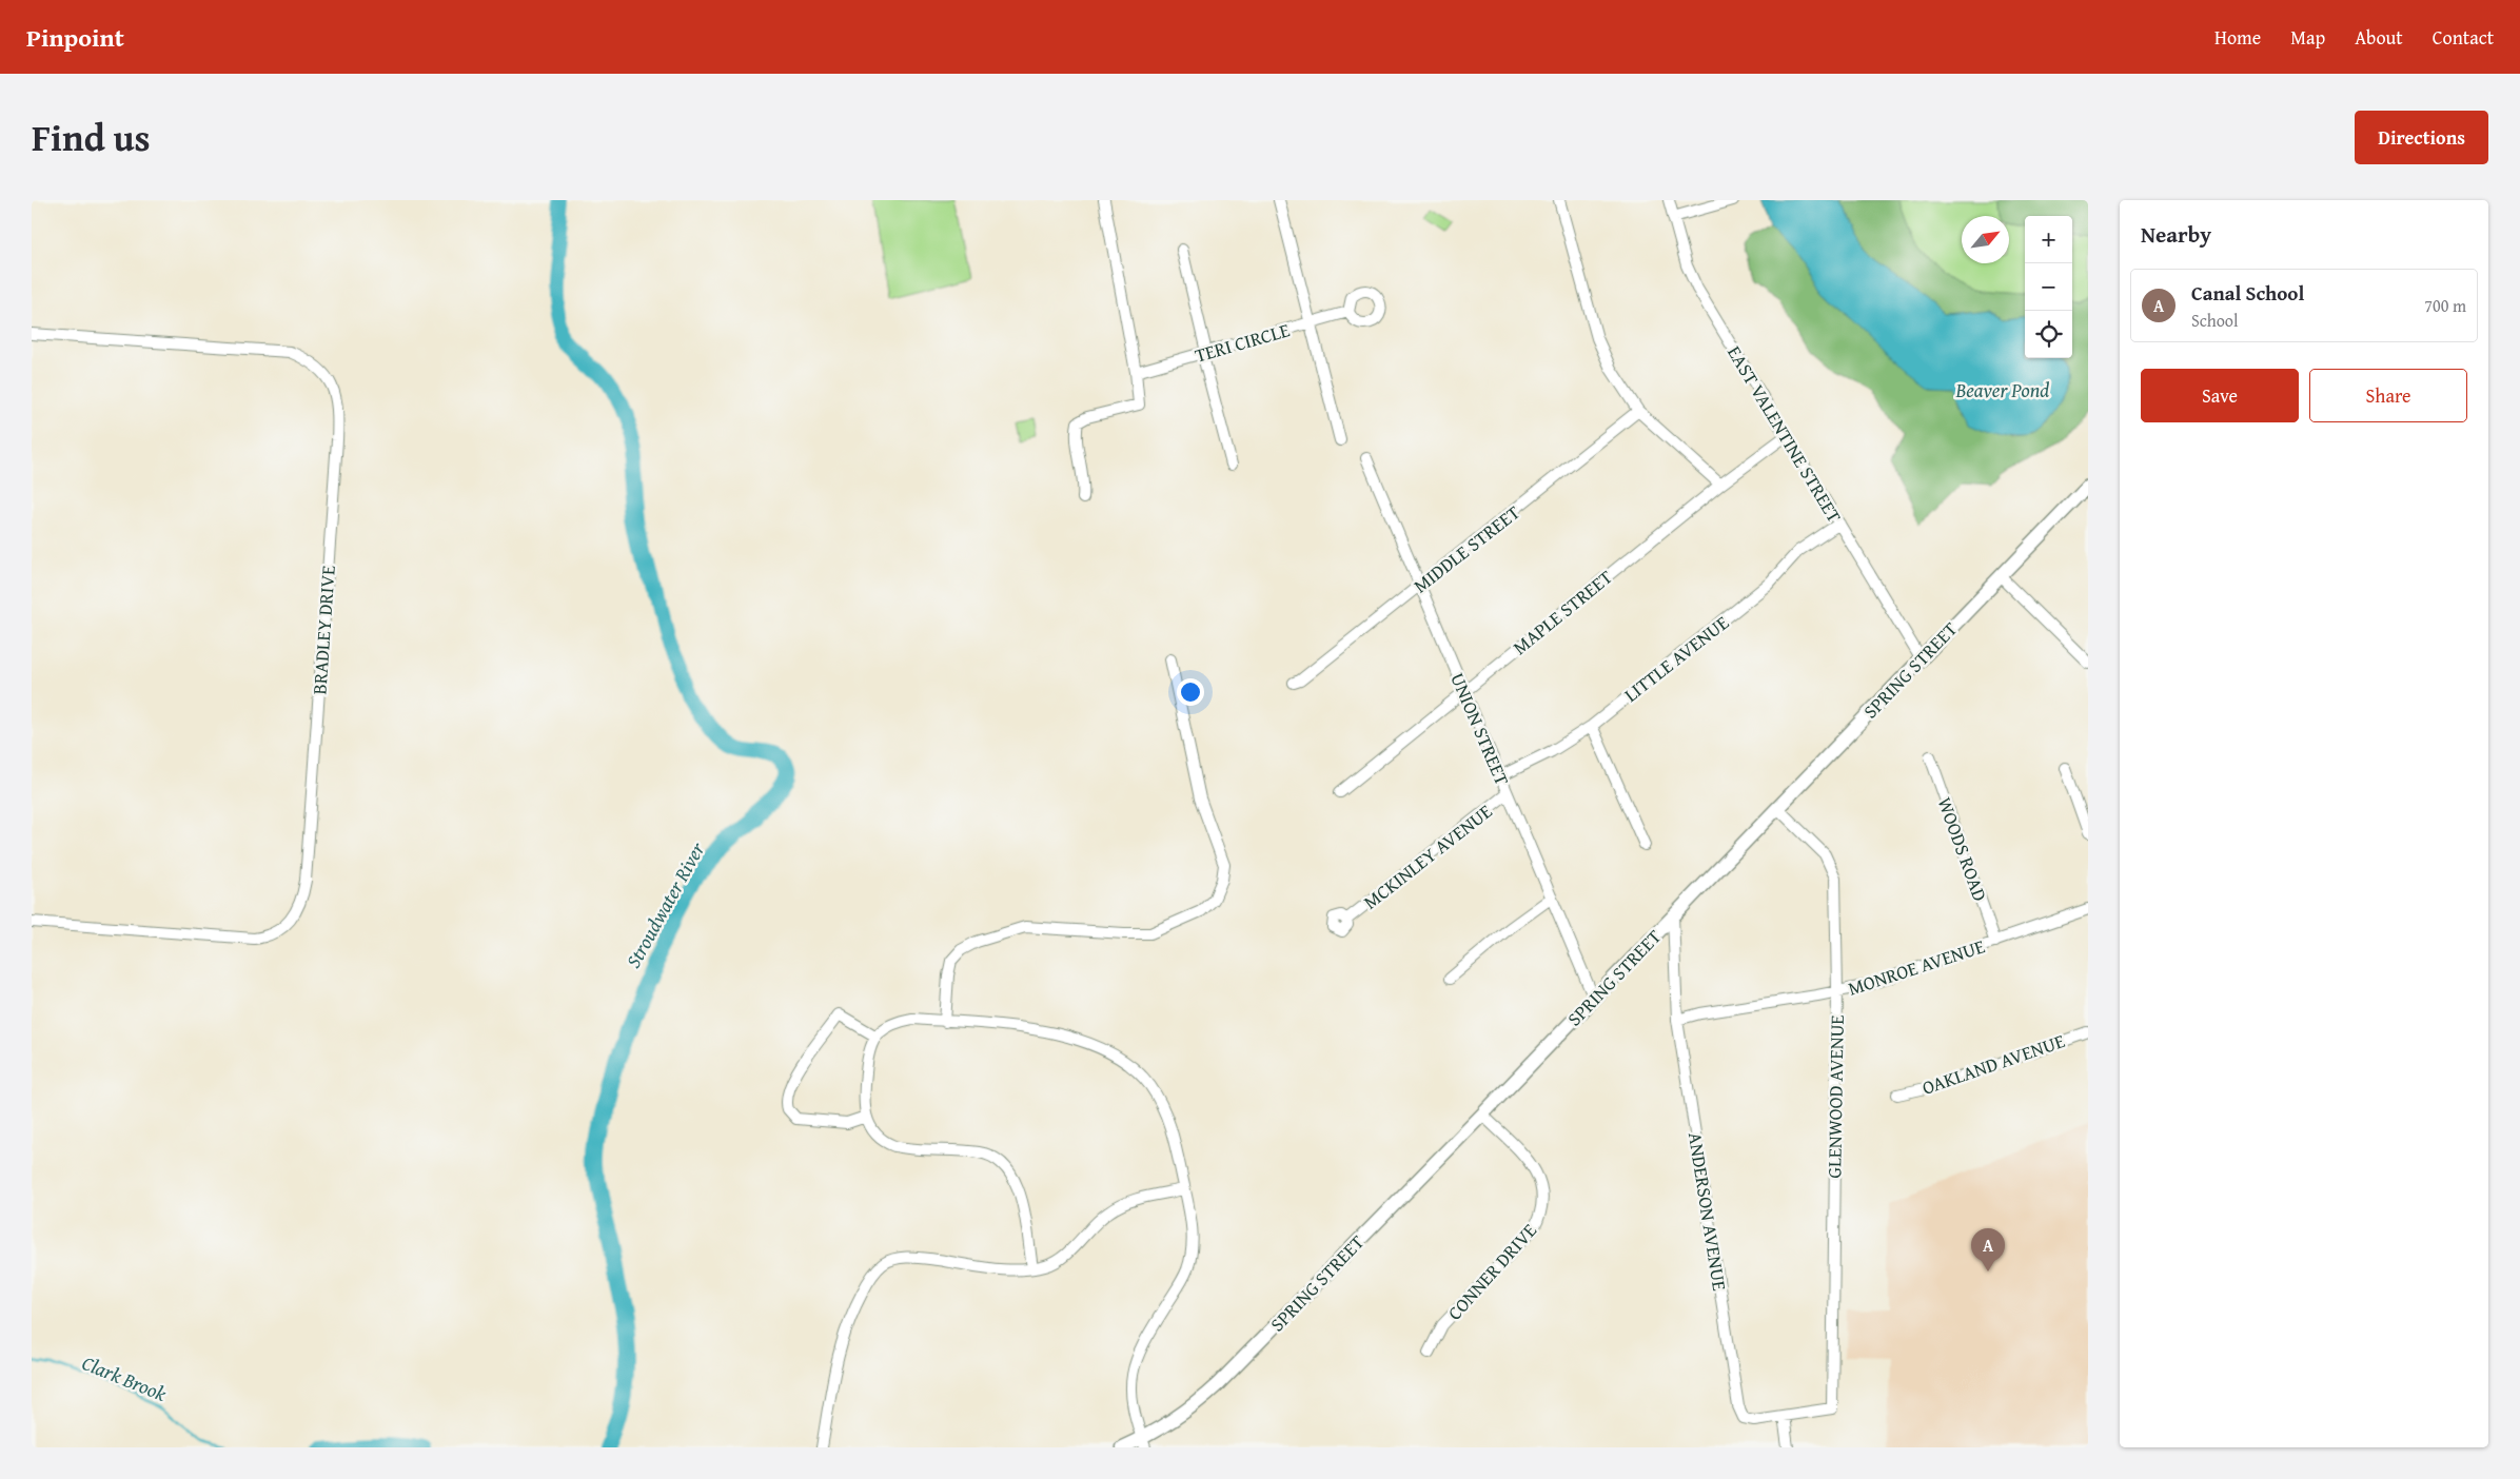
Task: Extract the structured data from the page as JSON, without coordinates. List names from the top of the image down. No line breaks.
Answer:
{"streets":{"main road":["SPRING STREET"],"street":["TERI CIRCLE","EAST VALENTINE STREET","MIDDLE STREET","MAPLE STREET","BRADLEY DRIVE","LITTLE AVENUE","UNION STREET","WOODS ROAD","MCKINLEY AVENUE","MONROE AVENUE","OAKLAND AVENUE","GLENWOOD AVENUE","ANDERSON AVENUE","CONNER DRIVE"]},"crossings":[["EAST VALENTINE STREET","MAPLE STREET"],["EAST VALENTINE STREET","LITTLE AVENUE"],["EAST VALENTINE STREET","SPRING STREET"],["MIDDLE STREET","UNION STREET"],["MAPLE STREET","UNION STREET"],["LITTLE AVENUE","UNION STREET"],["SPRING STREET","UNION STREET"],["SPRING STREET","GLENWOOD AVENUE"],["SPRING STREET","ANDERSON AVENUE"],["SPRING STREET","CONNER DRIVE"],["UNION STREET","MCKINLEY AVENUE"],["WOODS ROAD","MONROE AVENUE"],["MONROE AVENUE","GLENWOOD AVENUE"],["MONROE AVENUE","ANDERSON AVENUE"],["GLENWOOD AVENUE","ANDERSON AVENUE"]],"water":["Beaver Pond","Stroudwater River","Clark Brook"],"north":"top right","page":{"header":"Pinpoint","nav":["Home","Map","About","Contact"],"title":"Find us","buttons":["Directions",["Save","Share"]],"heading":"Nearby","map_buttons":["+","−"],"list":[{"mark":"A","name":"Canal School","note":"School","value":"700 m"}],"pins":"A"}}
